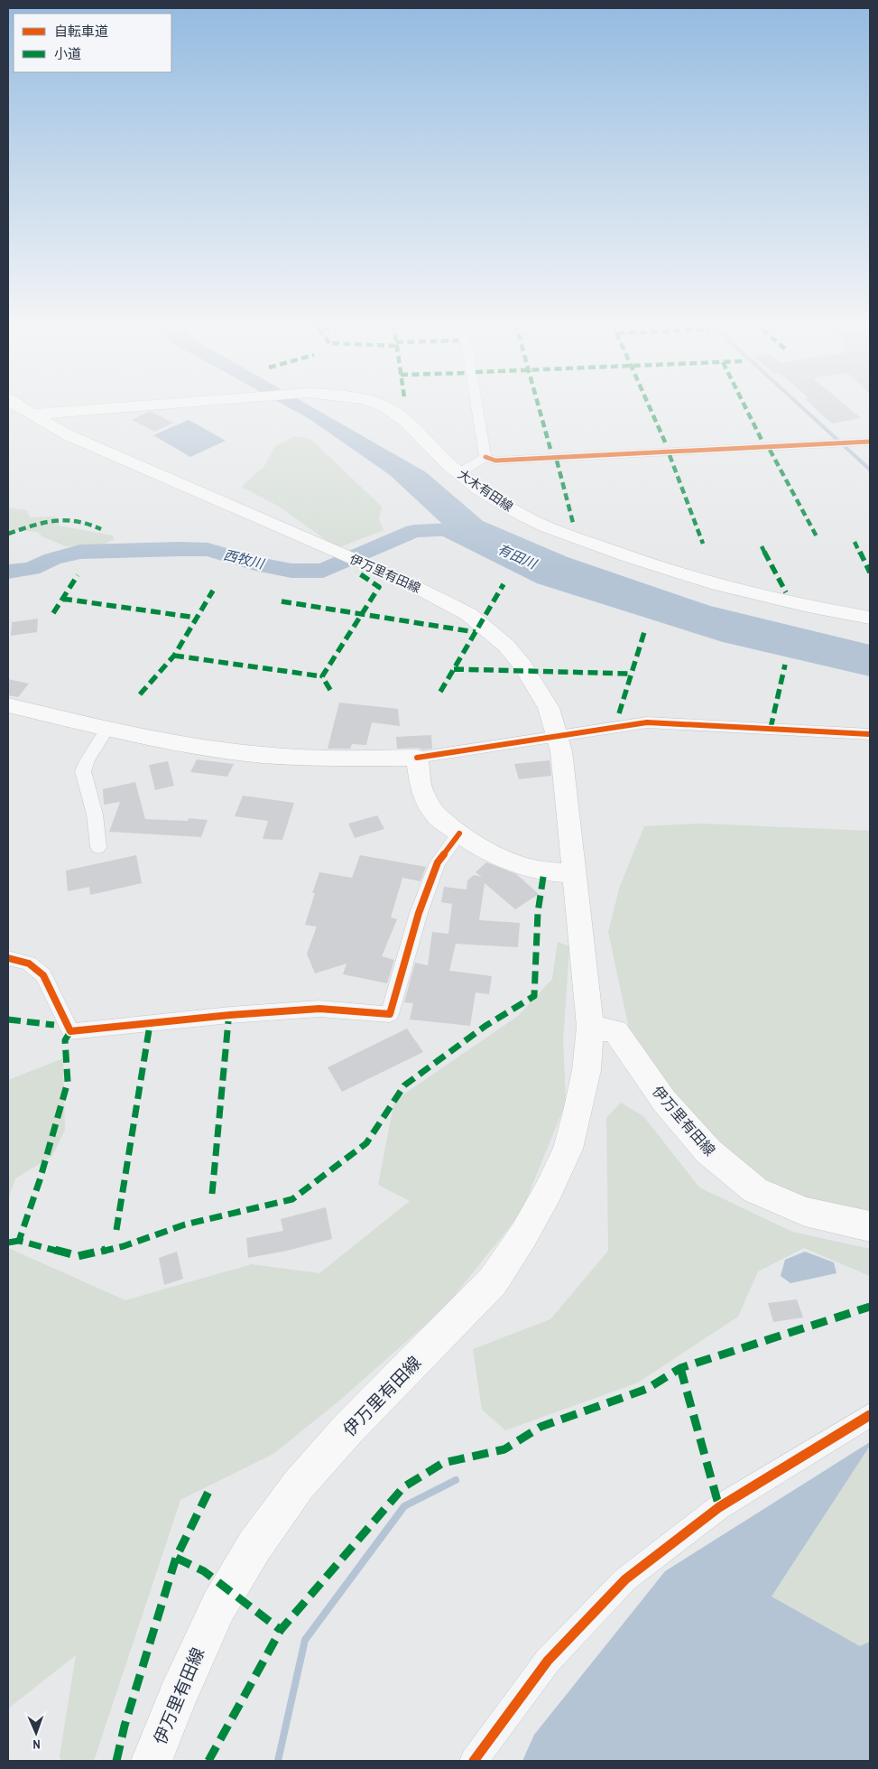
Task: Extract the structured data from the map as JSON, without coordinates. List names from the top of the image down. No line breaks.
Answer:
{"streets":{"main road":["大木有田線","伊万里有田線"]},"crossings":[["大木有田線","伊万里有田線"]],"water":["有田川","西牧川"],"legend":["自転車道","小道"],"north":"bottom"}
